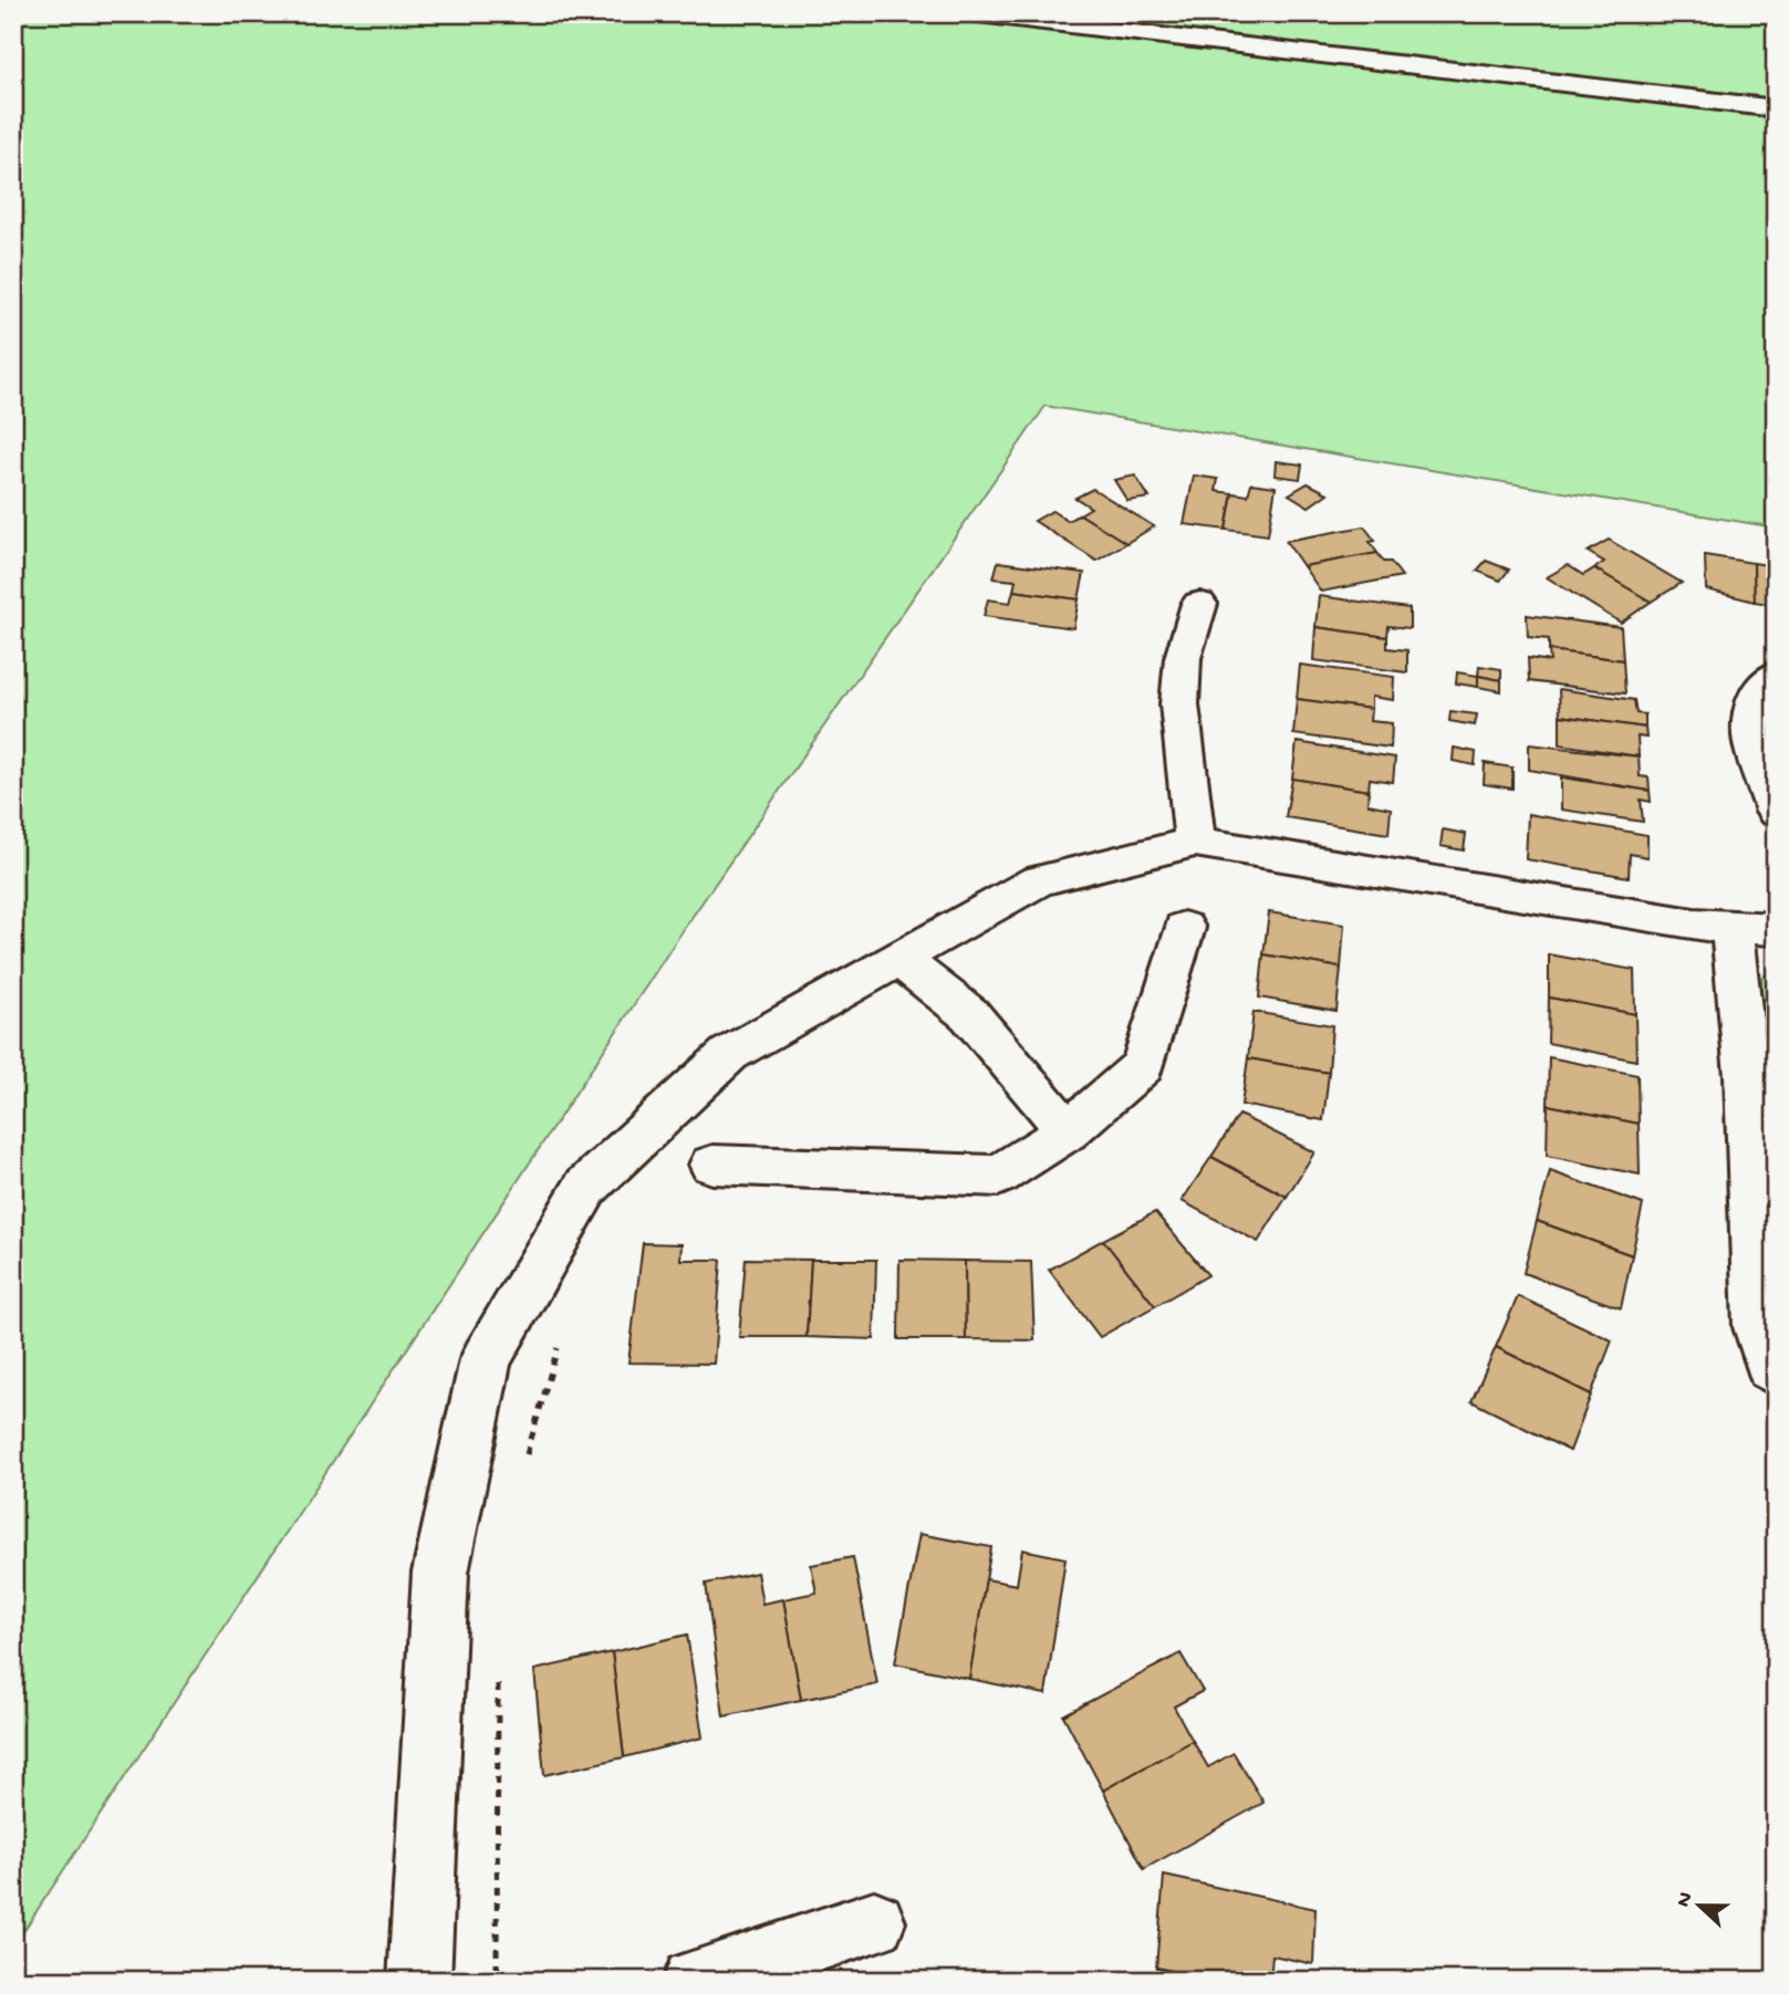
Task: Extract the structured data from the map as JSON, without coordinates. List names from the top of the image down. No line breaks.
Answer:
{"north":"left"}
